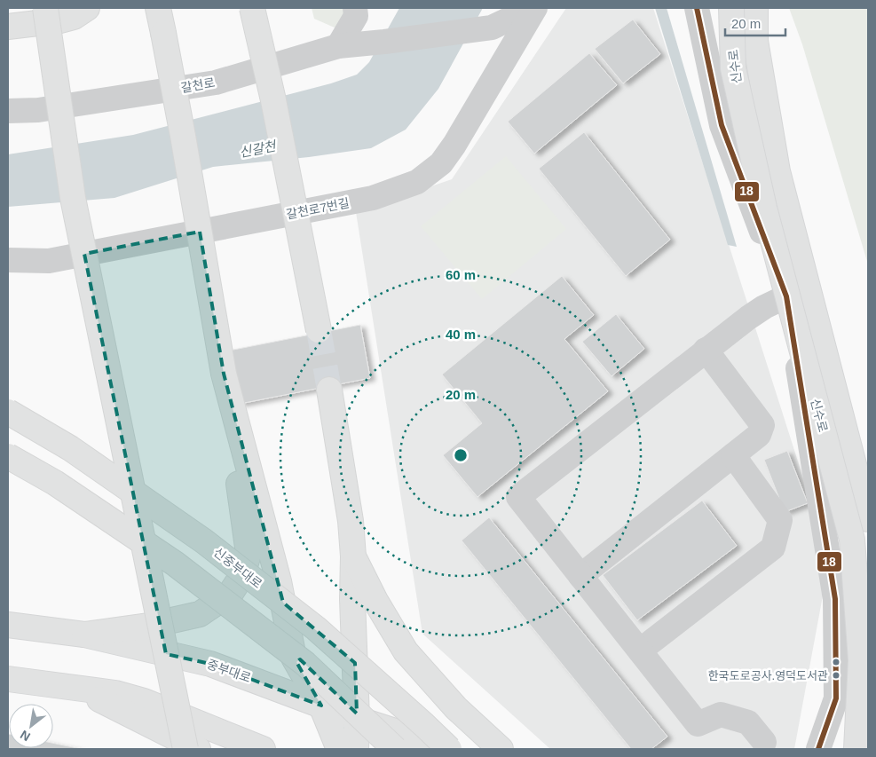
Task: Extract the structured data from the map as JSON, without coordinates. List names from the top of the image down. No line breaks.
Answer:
{"streets":{"main road":["신수로","신중부대로","중부대로"],"street":["갈천로","갈천로7번길"]},"crossings":[["갈천로","갈천로7번길"]],"water":["신갈천"],"places":["한국도로공사.영덕도서관"],"lines":["transit line 18"],"scale_bar":"20 m","north":"bottom left","rings":["60 m","40 m","20 m"]}
